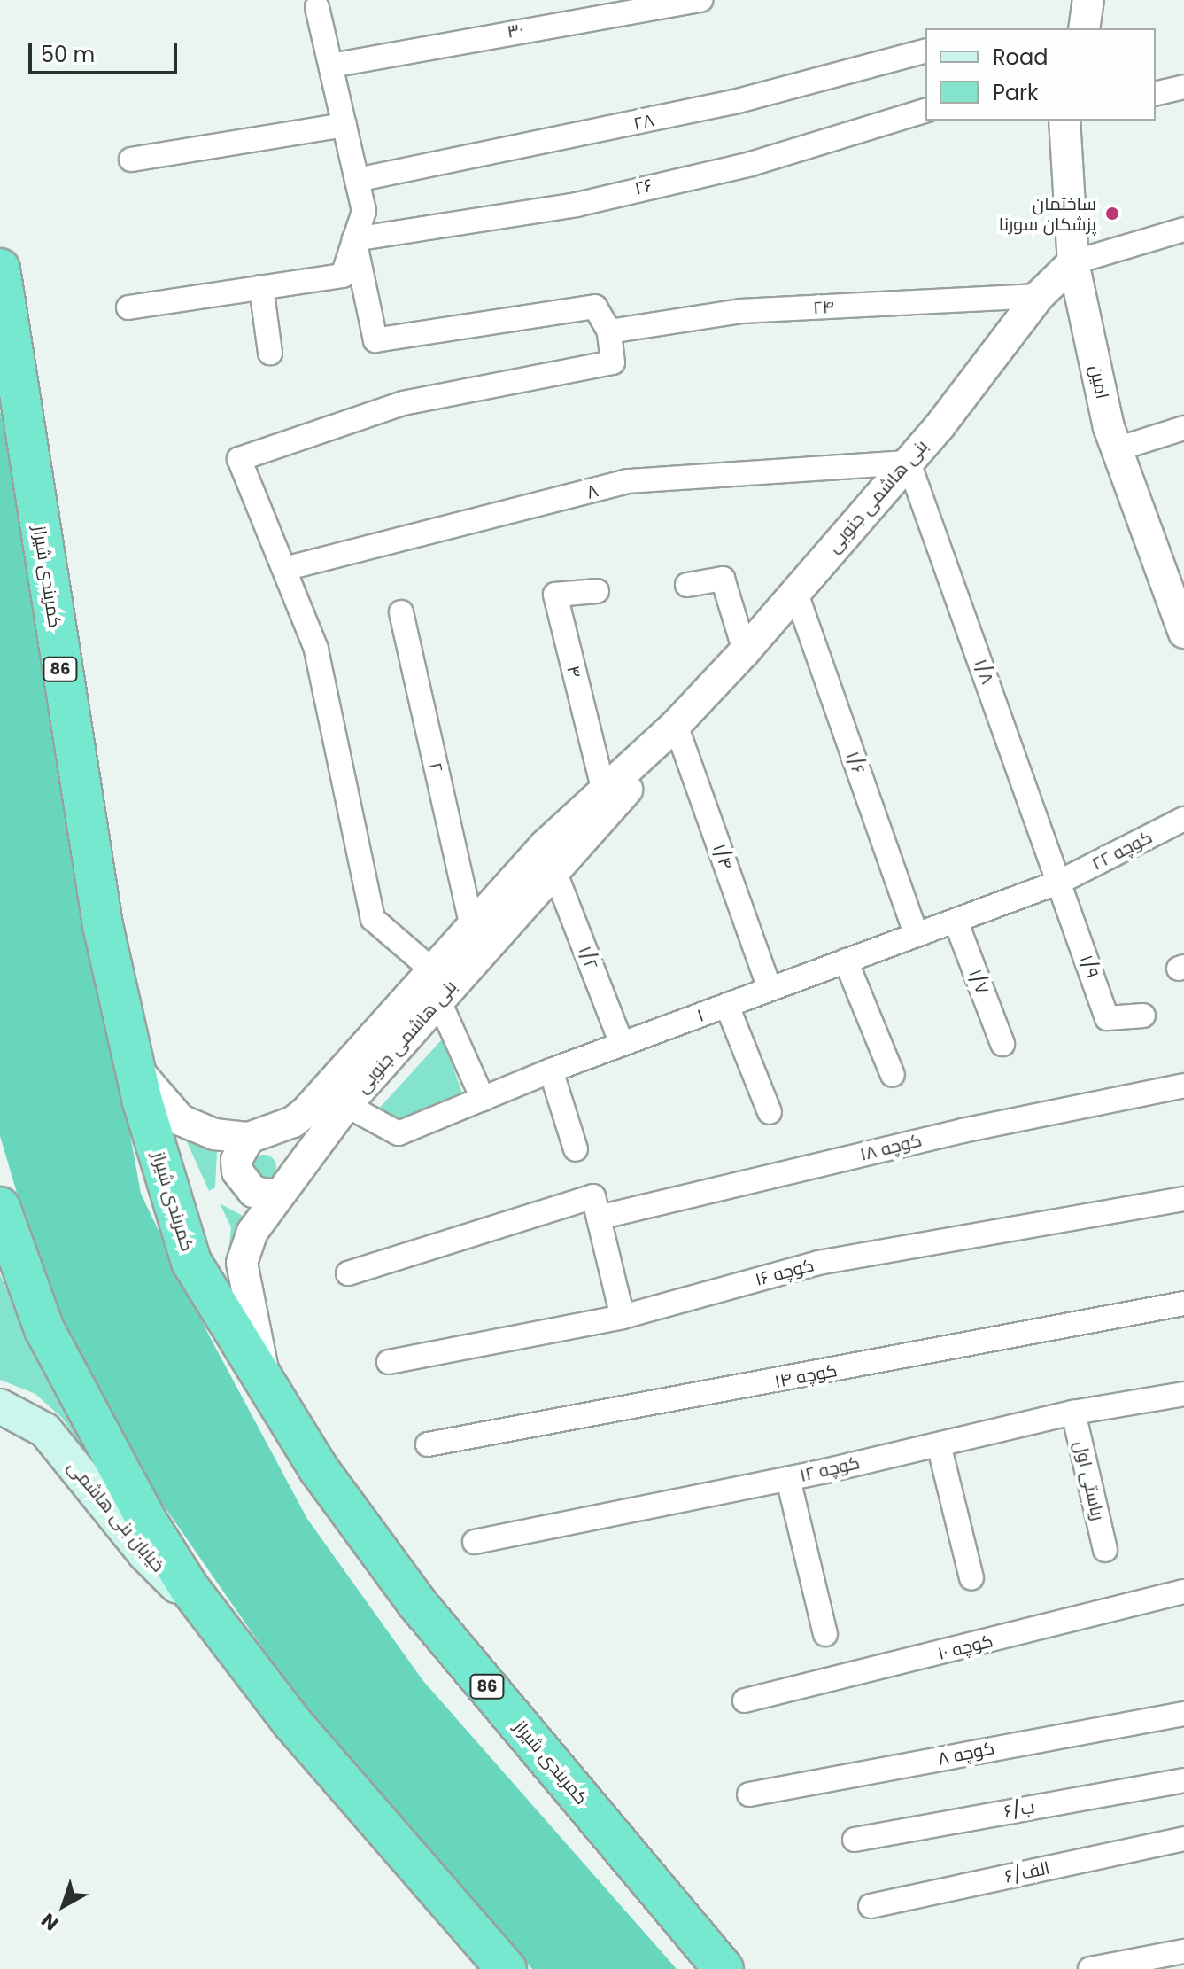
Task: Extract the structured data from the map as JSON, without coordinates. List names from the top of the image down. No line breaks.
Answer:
{"streets":{"highway":["کمربندی شیراز","86"],"main road":["خیابان بنی هاشمی"],"street":["۳۰","۲۸","۲۶","۲۴","امین","۸","بنی هاشمی جنوبی","۴","۱/۸","۱/۶","۲","کوچه ۲۲","۱/۴","۱/۲","۱/۹","۱/۷","۱","کوچه ۱۸","کوچه ۱۶","کوچه ۱۴","کوچه ۱۲","ریاستی اول","کوچه ۱۰","کوچه ۸","ب/۶","۶/الف"]},"crossings":[["۲۴","بنی هاشمی جنوبی"],["امین","بنی هاشمی جنوبی"],["۸","بنی هاشمی جنوبی"],["۸","۱/۸"],["بنی هاشمی جنوبی","کمربندی شیراز"],["بنی هاشمی جنوبی","۴"],["بنی هاشمی جنوبی","۱/۸"],["بنی هاشمی جنوبی","۱/۶"],["بنی هاشمی جنوبی","۲"],["بنی هاشمی جنوبی","۱/۴"],["بنی هاشمی جنوبی","۱/۲"],["بنی هاشمی جنوبی","۱"],["۱/۸","کوچه ۲۲"],["۱/۸","۱/۹"],["۱/۸","۱"],["۱/۶","۱"],["کوچه ۲۲","۱/۹"],["کوچه ۲۲","۱"],["۱/۴","۱"],["۱/۲","۱"],["۱/۹","۱"],["۱/۷","۱"],["کوچه ۱۲","ریاستی اول"]],"places":["ساختمان پزشکان سورنا"],"legend":["Road","Park"],"scale_bar":"50 m","north":"bottom left"}
